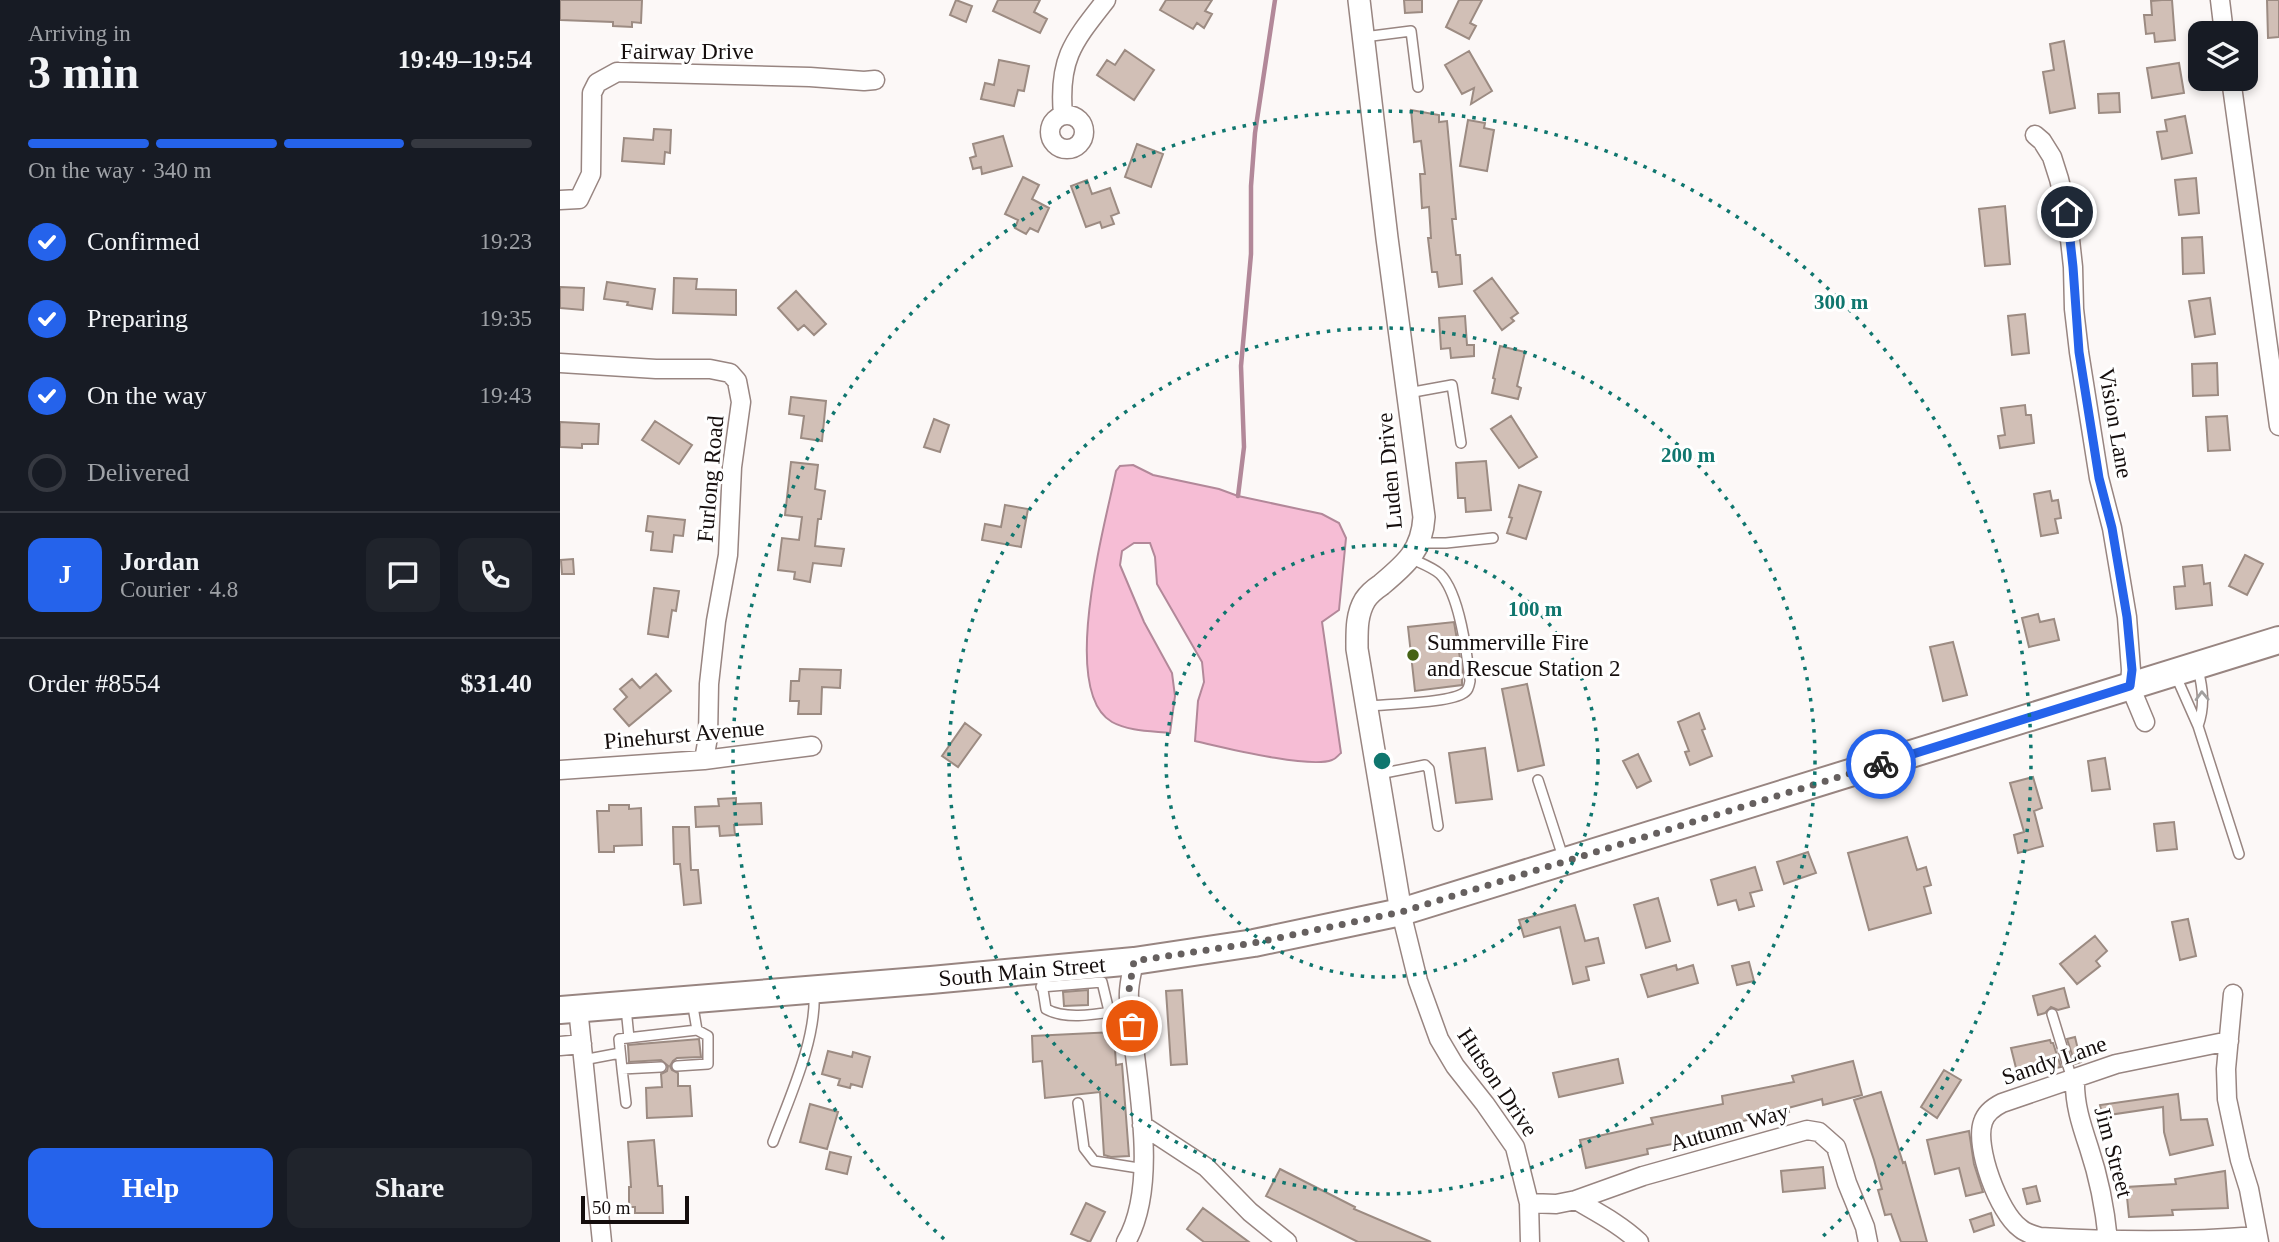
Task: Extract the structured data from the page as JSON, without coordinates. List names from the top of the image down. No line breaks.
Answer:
{"streets":{"main road":["South Main Street"],"street":["Fairway Drive","Vision Lane","Luden Drive","Furlong Road","Pinehurst Avenue","Sandy Lane","Hutson Drive","Autumn Way","Jim Street"]},"crossings":[["Vision Lane","South Main Street"],["Luden Drive","South Main Street"],["Luden Drive","Hutson Drive"],["Furlong Road","Pinehurst Avenue"],["South Main Street","Hutson Drive"],["Sandy Lane","Jim Street"],["Hutson Drive","Autumn Way"]],"places":["Summerville Fire and Rescue Station 2"],"scale_bar":"50 m","page":{"heading":["3 min","Arriving in","19:49–19:54"],"panel":["Jordan","Courier · 4.8","Order #8554","$31.40"],"bar":"On the way · 340 m","list":[["Confirmed","19:23"],["Preparing","19:35"],["On the way","19:43"],"Delivered"],"round":"J","buttons":["Help","Share"],"scale":"50 m"},"rings":["300 m","200 m","100 m"]}
